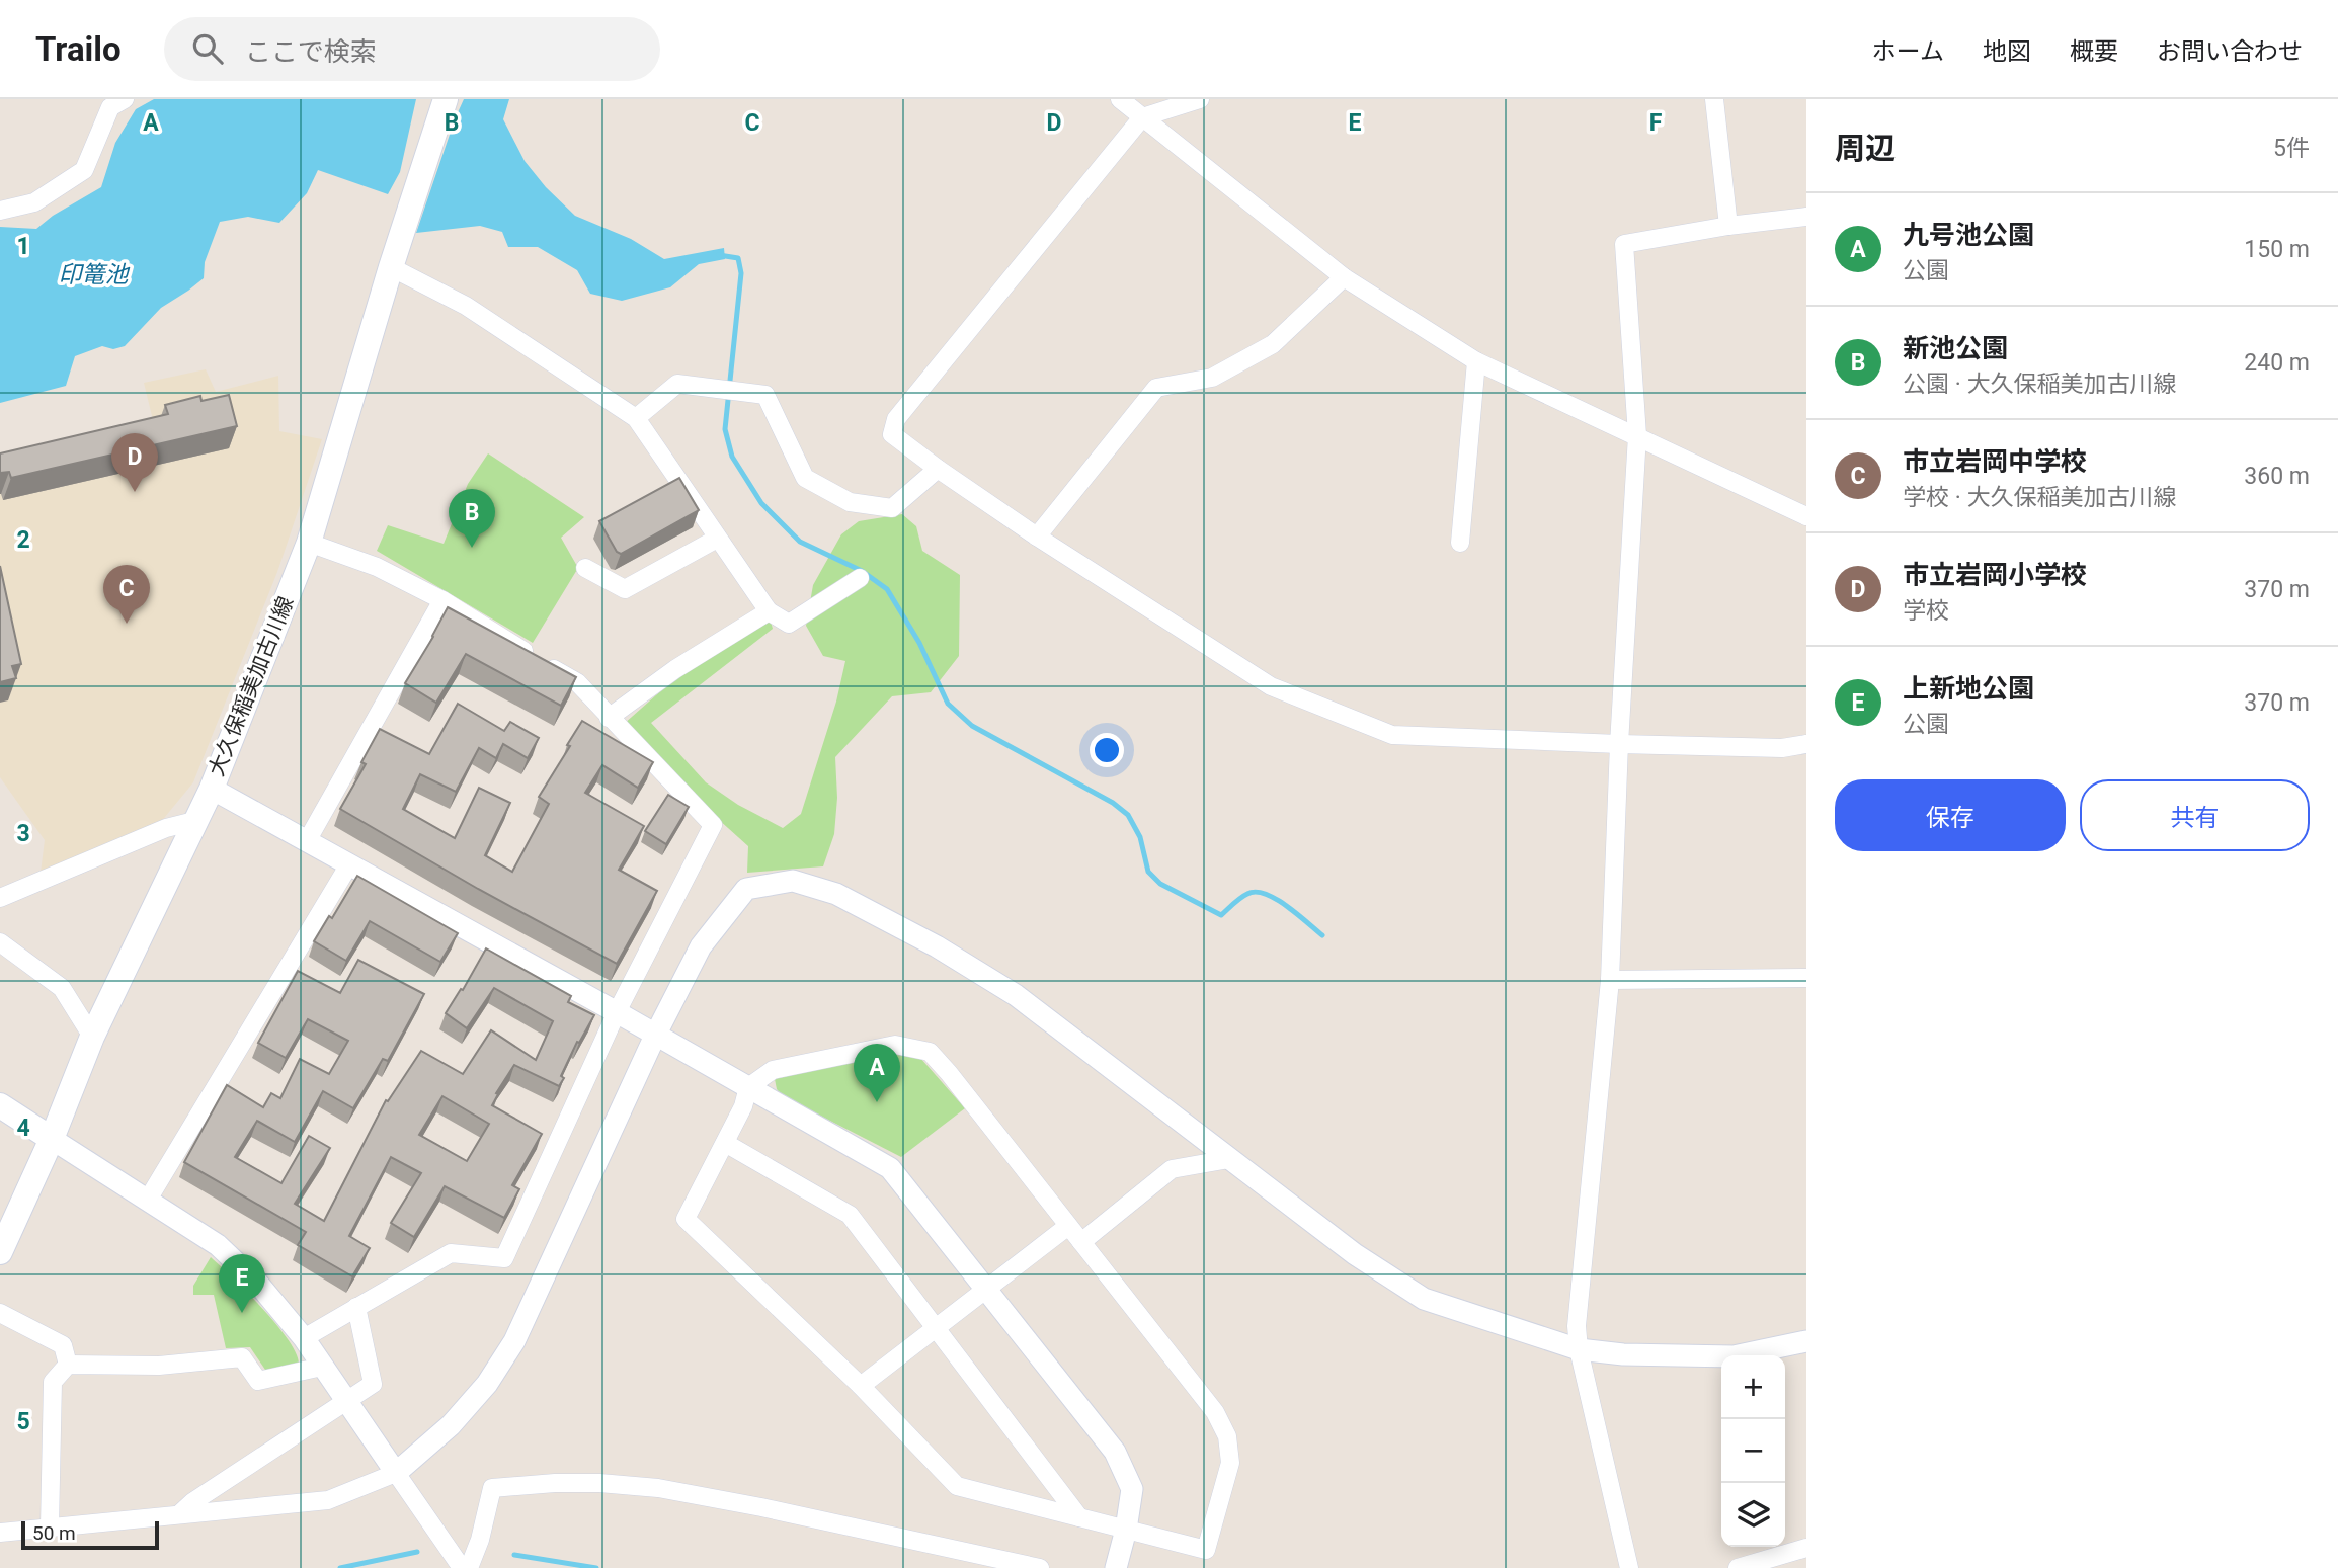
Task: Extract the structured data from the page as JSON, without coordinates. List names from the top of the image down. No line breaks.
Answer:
{"streets":{"main road":["大久保稲美加古川線"]},"water":["印篭池"],"scale_bar":"50 m","page":{"header":"Trailo","search":"ここで検索","nav":["ホーム","地図","概要","お問い合わせ"],"heading":["周辺","5件"],"list":[{"mark":"A","name":"九号池公園","note":"公園","value":"150 m"},{"mark":"B","name":"新池公園","note":"公園 · 大久保稲美加古川線","value":"240 m"},{"mark":"C","name":"市立岩岡中学校","note":"学校 · 大久保稲美加古川線","value":"360 m"},{"mark":"D","name":"市立岩岡小学校","note":"学校","value":"370 m"},{"mark":"E","name":"上新地公園","note":"公園","value":"370 m"}],"pins":["D","B","C","A","E"],"buttons":["保存","共有"],"map_buttons":["+","−"],"scale":"50 m"},"grid":{"columns":["A","B","C","D","E","F"],"rows":["1","2","3","4","5"]}}
